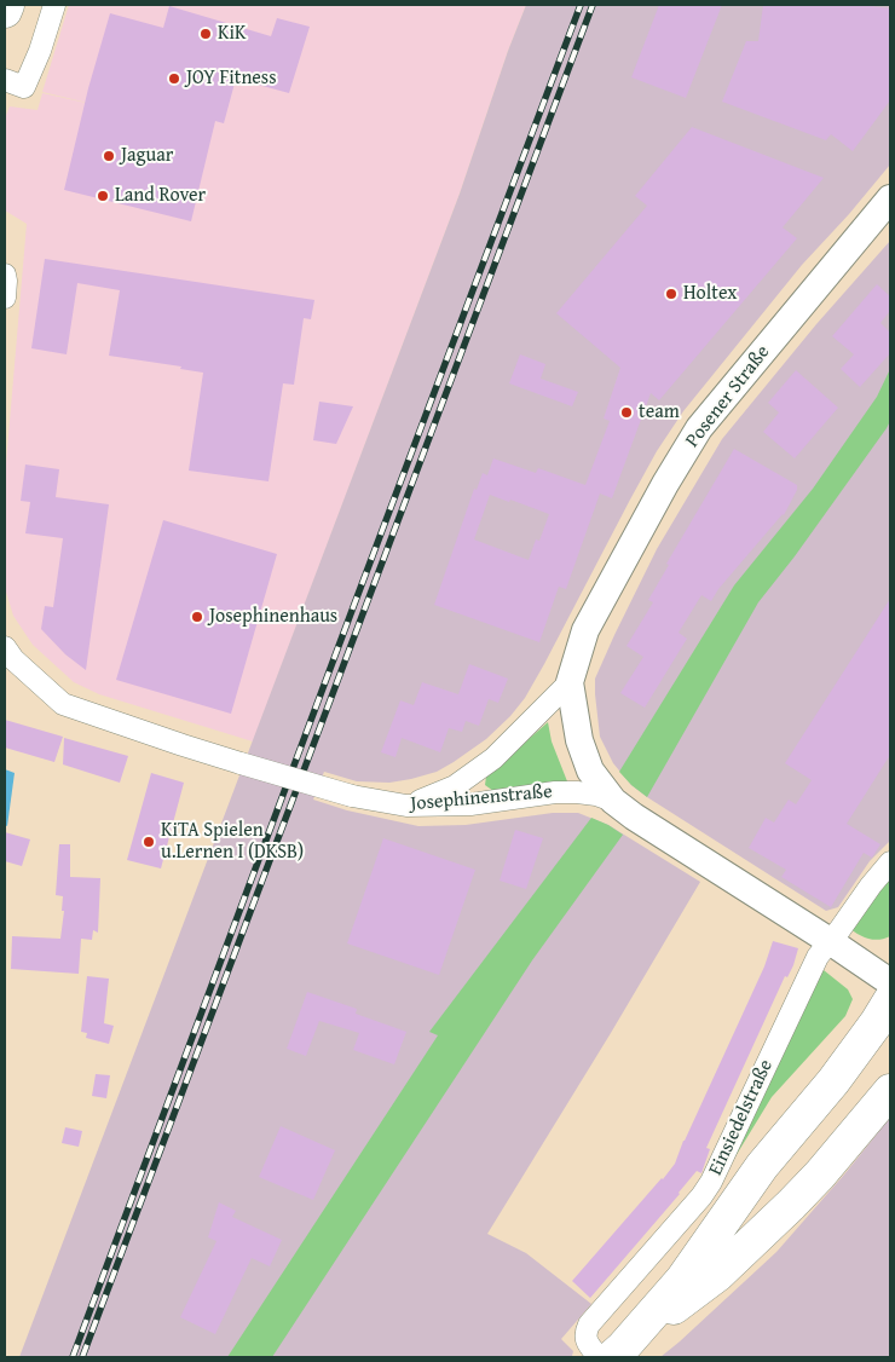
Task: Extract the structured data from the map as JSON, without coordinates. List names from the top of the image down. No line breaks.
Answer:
{"streets":{"main road":["Einsiedelstraße"],"street":["Posener Straße","Josephinenstraße"]},"crossings":[["Posener Straße","Josephinenstraße"],["Josephinenstraße","Einsiedelstraße"]],"places":["KiK","JOY Fitness","Jaguar","Land Rover","Holtex","team","Josephinenhaus","KiTA Spielen u.Lernen I (DKSB)"]}
